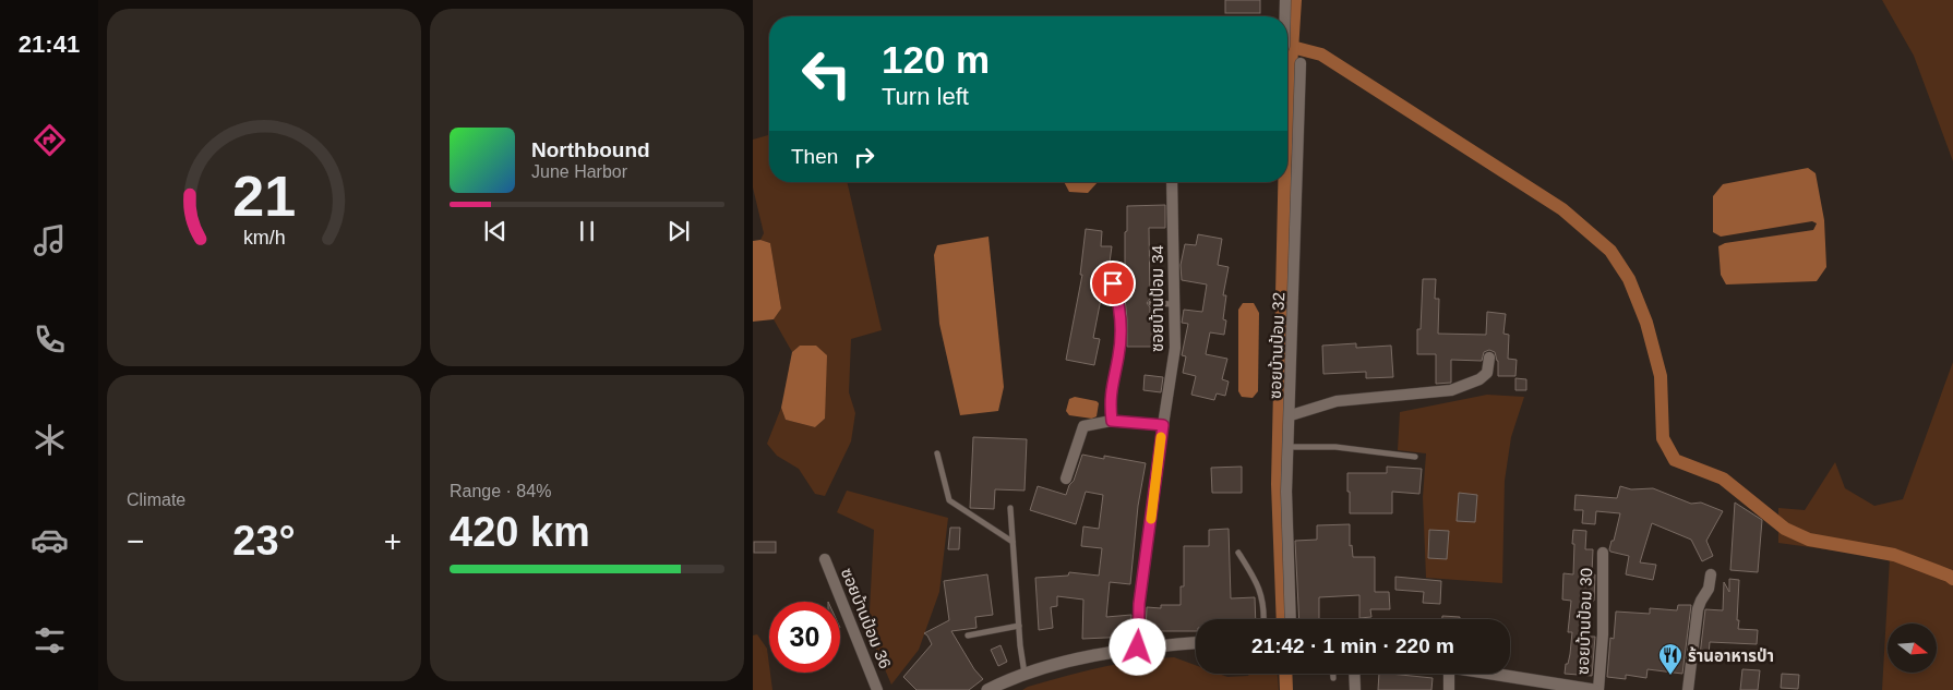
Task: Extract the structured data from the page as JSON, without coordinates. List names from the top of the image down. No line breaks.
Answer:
{"streets":{"street":["ซอยบ้านป้อม 34","ซอยบ้านป้อม 32","ซอยบ้านป้อม 36","ซอยบ้านป้อม 30"]},"places":{"restaurant":["ร้านอาหารป่า"]},"north":"right","page":{"tabs":"21:41","turn":["120 m","Turn left"],"song":["Northbound","June Harbor"],"then":"Then","tile":["Climate",["Range · 84%","420 km"]],"heat":["−","23°","+"],"limit":"30","trip":"21:42 · 1 min · 220 m","gauge":["21","km/h"]}}
